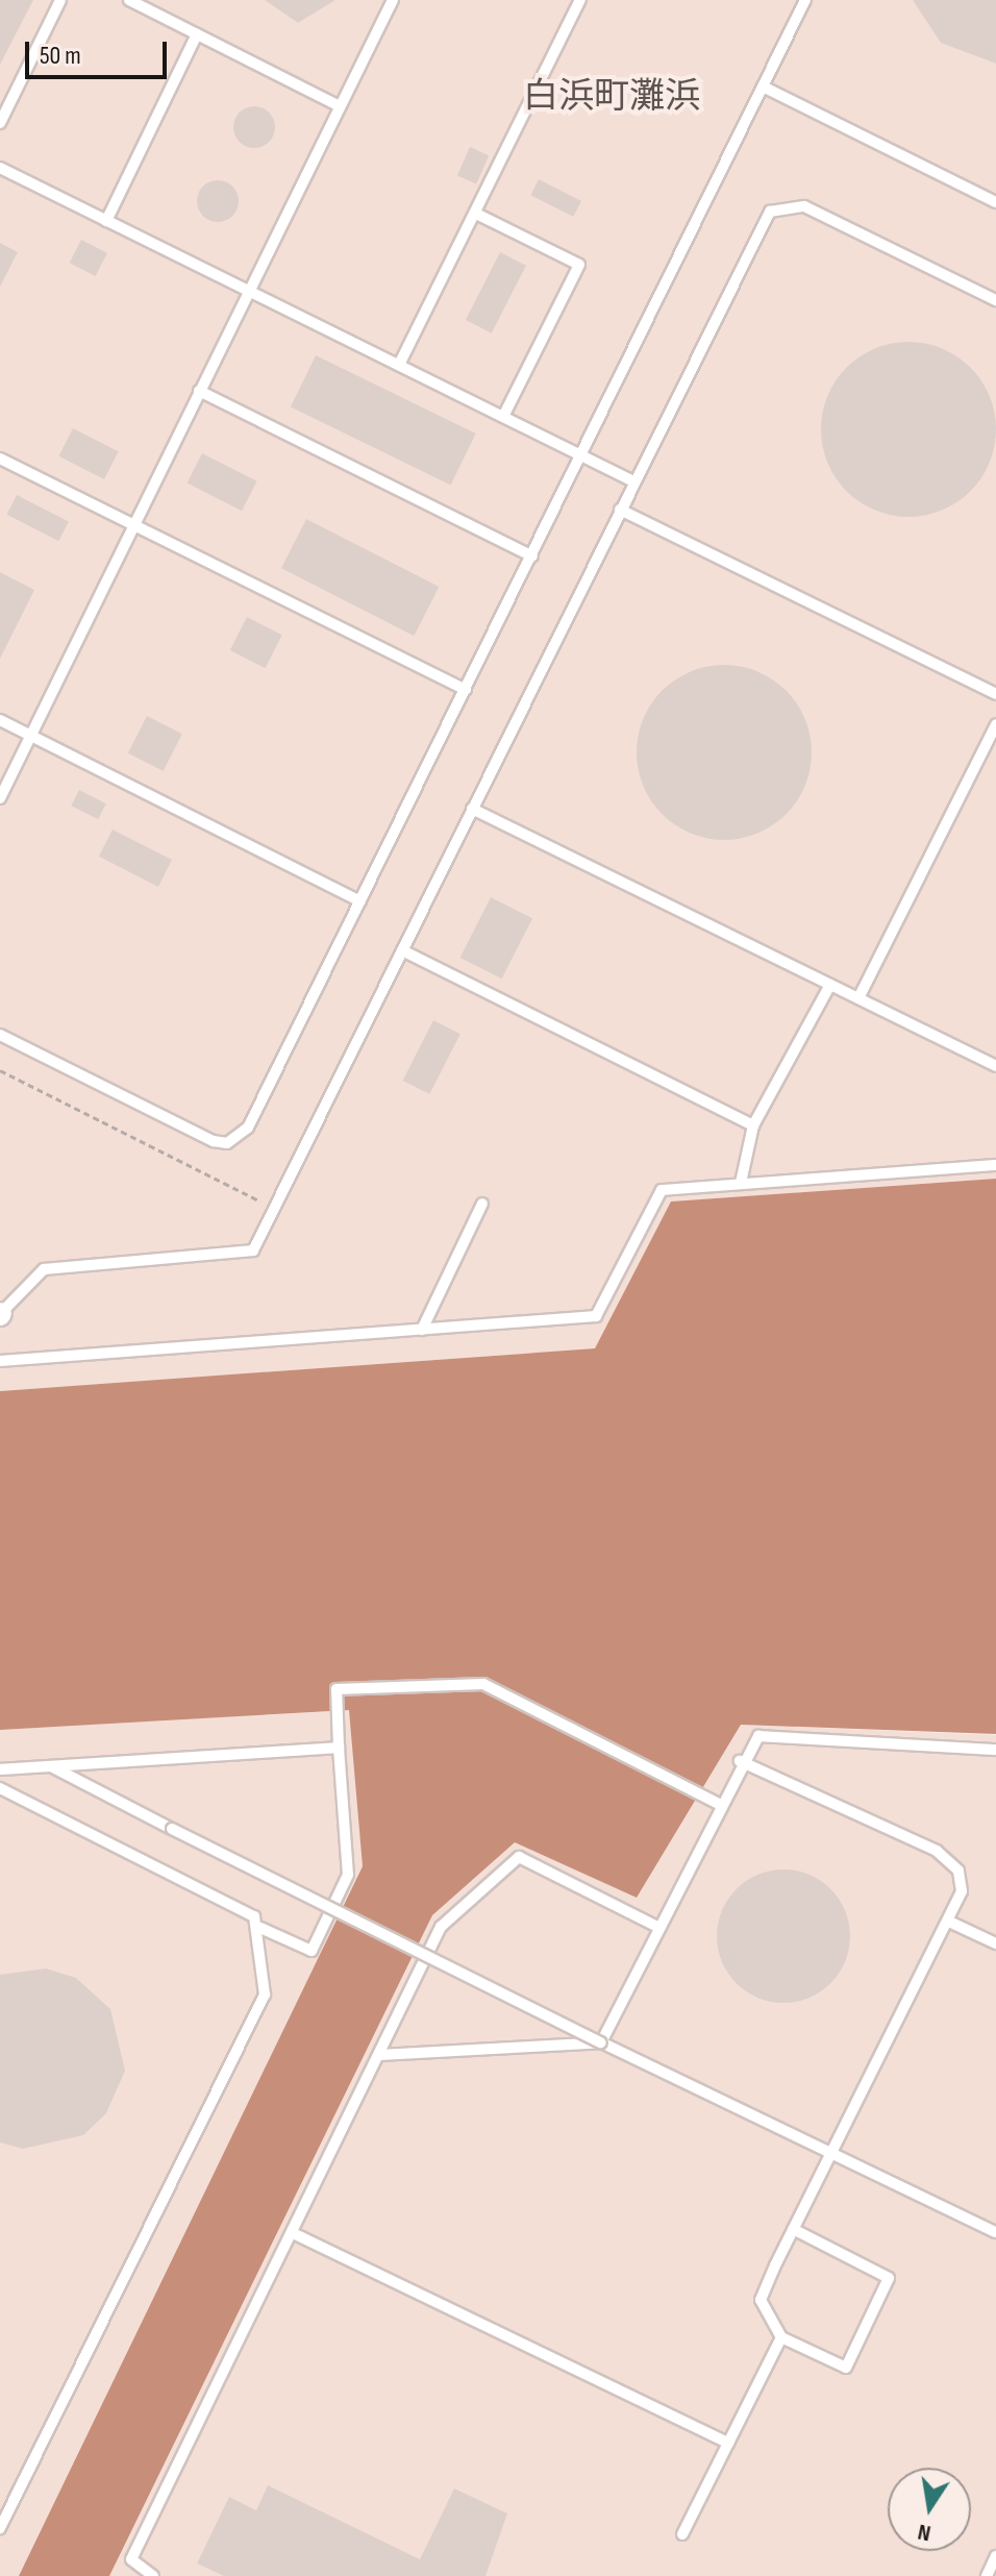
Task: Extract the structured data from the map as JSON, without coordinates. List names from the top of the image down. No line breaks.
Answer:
{"districts":["白浜町灘浜"],"scale_bar":"50 m","north":"bottom"}
